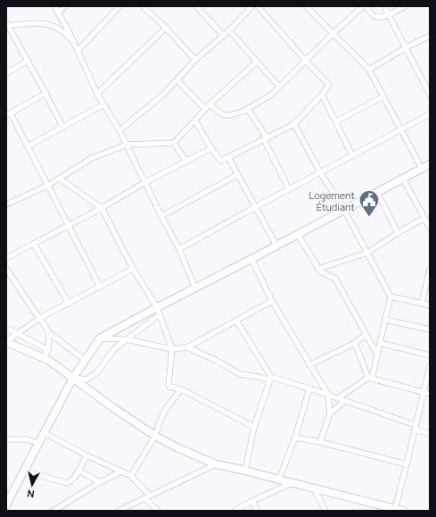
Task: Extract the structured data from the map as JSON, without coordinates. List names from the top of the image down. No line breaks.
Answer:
{"places":{"public building":["Logement Étudiant"]},"north":"bottom"}
